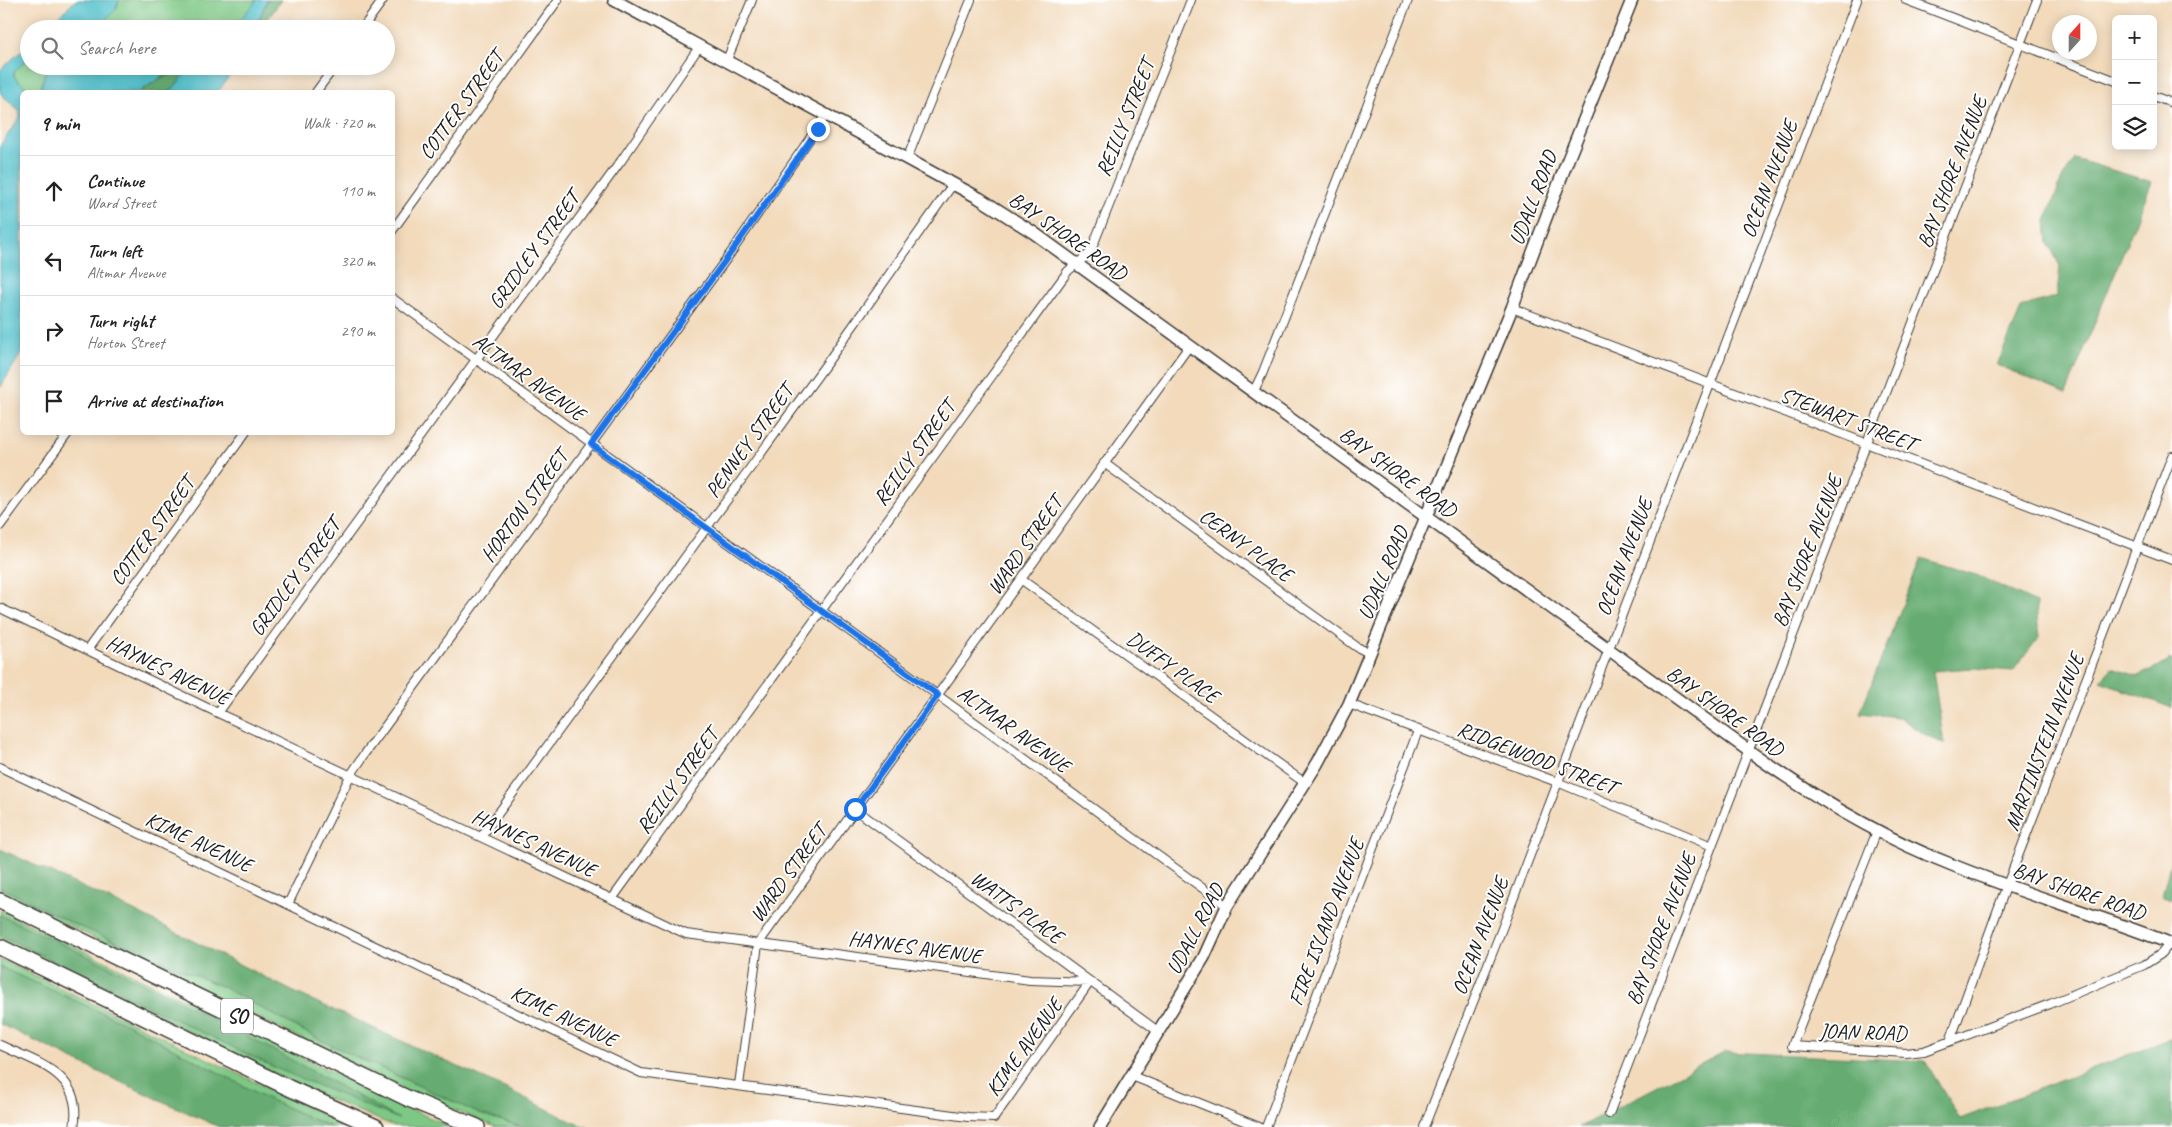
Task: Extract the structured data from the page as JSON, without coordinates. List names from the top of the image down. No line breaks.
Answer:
{"streets":{"highway":["SO"],"main road":["UDALL ROAD","BAY SHORE ROAD"],"street":["COTTER STREET","REILLY STREET","BAY SHORE AVENUE","OCEAN AVENUE","GRIDLEY STREET","ALTMAR AVENUE","STEWART STREET","PENNEY STREET","HORTON STREET","WARD STREET","CERNY PLACE","DUFFY PLACE","HAYNES AVENUE","MARTINSTEIN AVENUE","RIDGEWOOD STREET","KIME AVENUE","WATTS PLACE","FIRE ISLAND AVENUE","JOAN ROAD"]},"crossings":[["COTTER STREET","HAYNES AVENUE"],["REILLY STREET","BAY SHORE ROAD"],["REILLY STREET","ALTMAR AVENUE"],["REILLY STREET","HAYNES AVENUE"],["BAY SHORE AVENUE","BAY SHORE ROAD"],["BAY SHORE AVENUE","STEWART STREET"],["BAY SHORE AVENUE","RIDGEWOOD STREET"],["OCEAN AVENUE","BAY SHORE ROAD"],["OCEAN AVENUE","STEWART STREET"],["OCEAN AVENUE","RIDGEWOOD STREET"],["UDALL ROAD","BAY SHORE ROAD"],["UDALL ROAD","ALTMAR AVENUE"],["UDALL ROAD","STEWART STREET"],["UDALL ROAD","CERNY PLACE"],["UDALL ROAD","DUFFY PLACE"],["UDALL ROAD","RIDGEWOOD STREET"],["UDALL ROAD","WATTS PLACE"],["BAY SHORE ROAD","GRIDLEY STREET"],["BAY SHORE ROAD","PENNEY STREET"],["BAY SHORE ROAD","HORTON STREET"],["BAY SHORE ROAD","WARD STREET"],["BAY SHORE ROAD","MARTINSTEIN AVENUE"],["BAY SHORE ROAD","JOAN ROAD"],["GRIDLEY STREET","ALTMAR AVENUE"],["GRIDLEY STREET","HAYNES AVENUE"],["ALTMAR AVENUE","PENNEY STREET"],["ALTMAR AVENUE","HORTON STREET"],["ALTMAR AVENUE","WARD STREET"],["STEWART STREET","MARTINSTEIN AVENUE"],["PENNEY STREET","HAYNES AVENUE"],["HORTON STREET","HAYNES AVENUE"],["HORTON STREET","KIME AVENUE"],["WARD STREET","CERNY PLACE"],["WARD STREET","DUFFY PLACE"],["WARD STREET","HAYNES AVENUE"],["WARD STREET","KIME AVENUE"],["WARD STREET","WATTS PLACE"],["HAYNES AVENUE","KIME AVENUE"],["HAYNES AVENUE","WATTS PLACE"],["MARTINSTEIN AVENUE","JOAN ROAD"],["RIDGEWOOD STREET","FIRE ISLAND AVENUE"],["KIME AVENUE","WATTS PLACE"]],"north":"top","page":{"map_buttons":["+","−"],"search":"Search here","heading":["9 min","Walk · 720 m"],"list":[["Continue","Ward Street","110 m"],["Turn left","Altmar Avenue","320 m"],["Turn right","Horton Street","290 m"],"Arrive at destination"]}}
